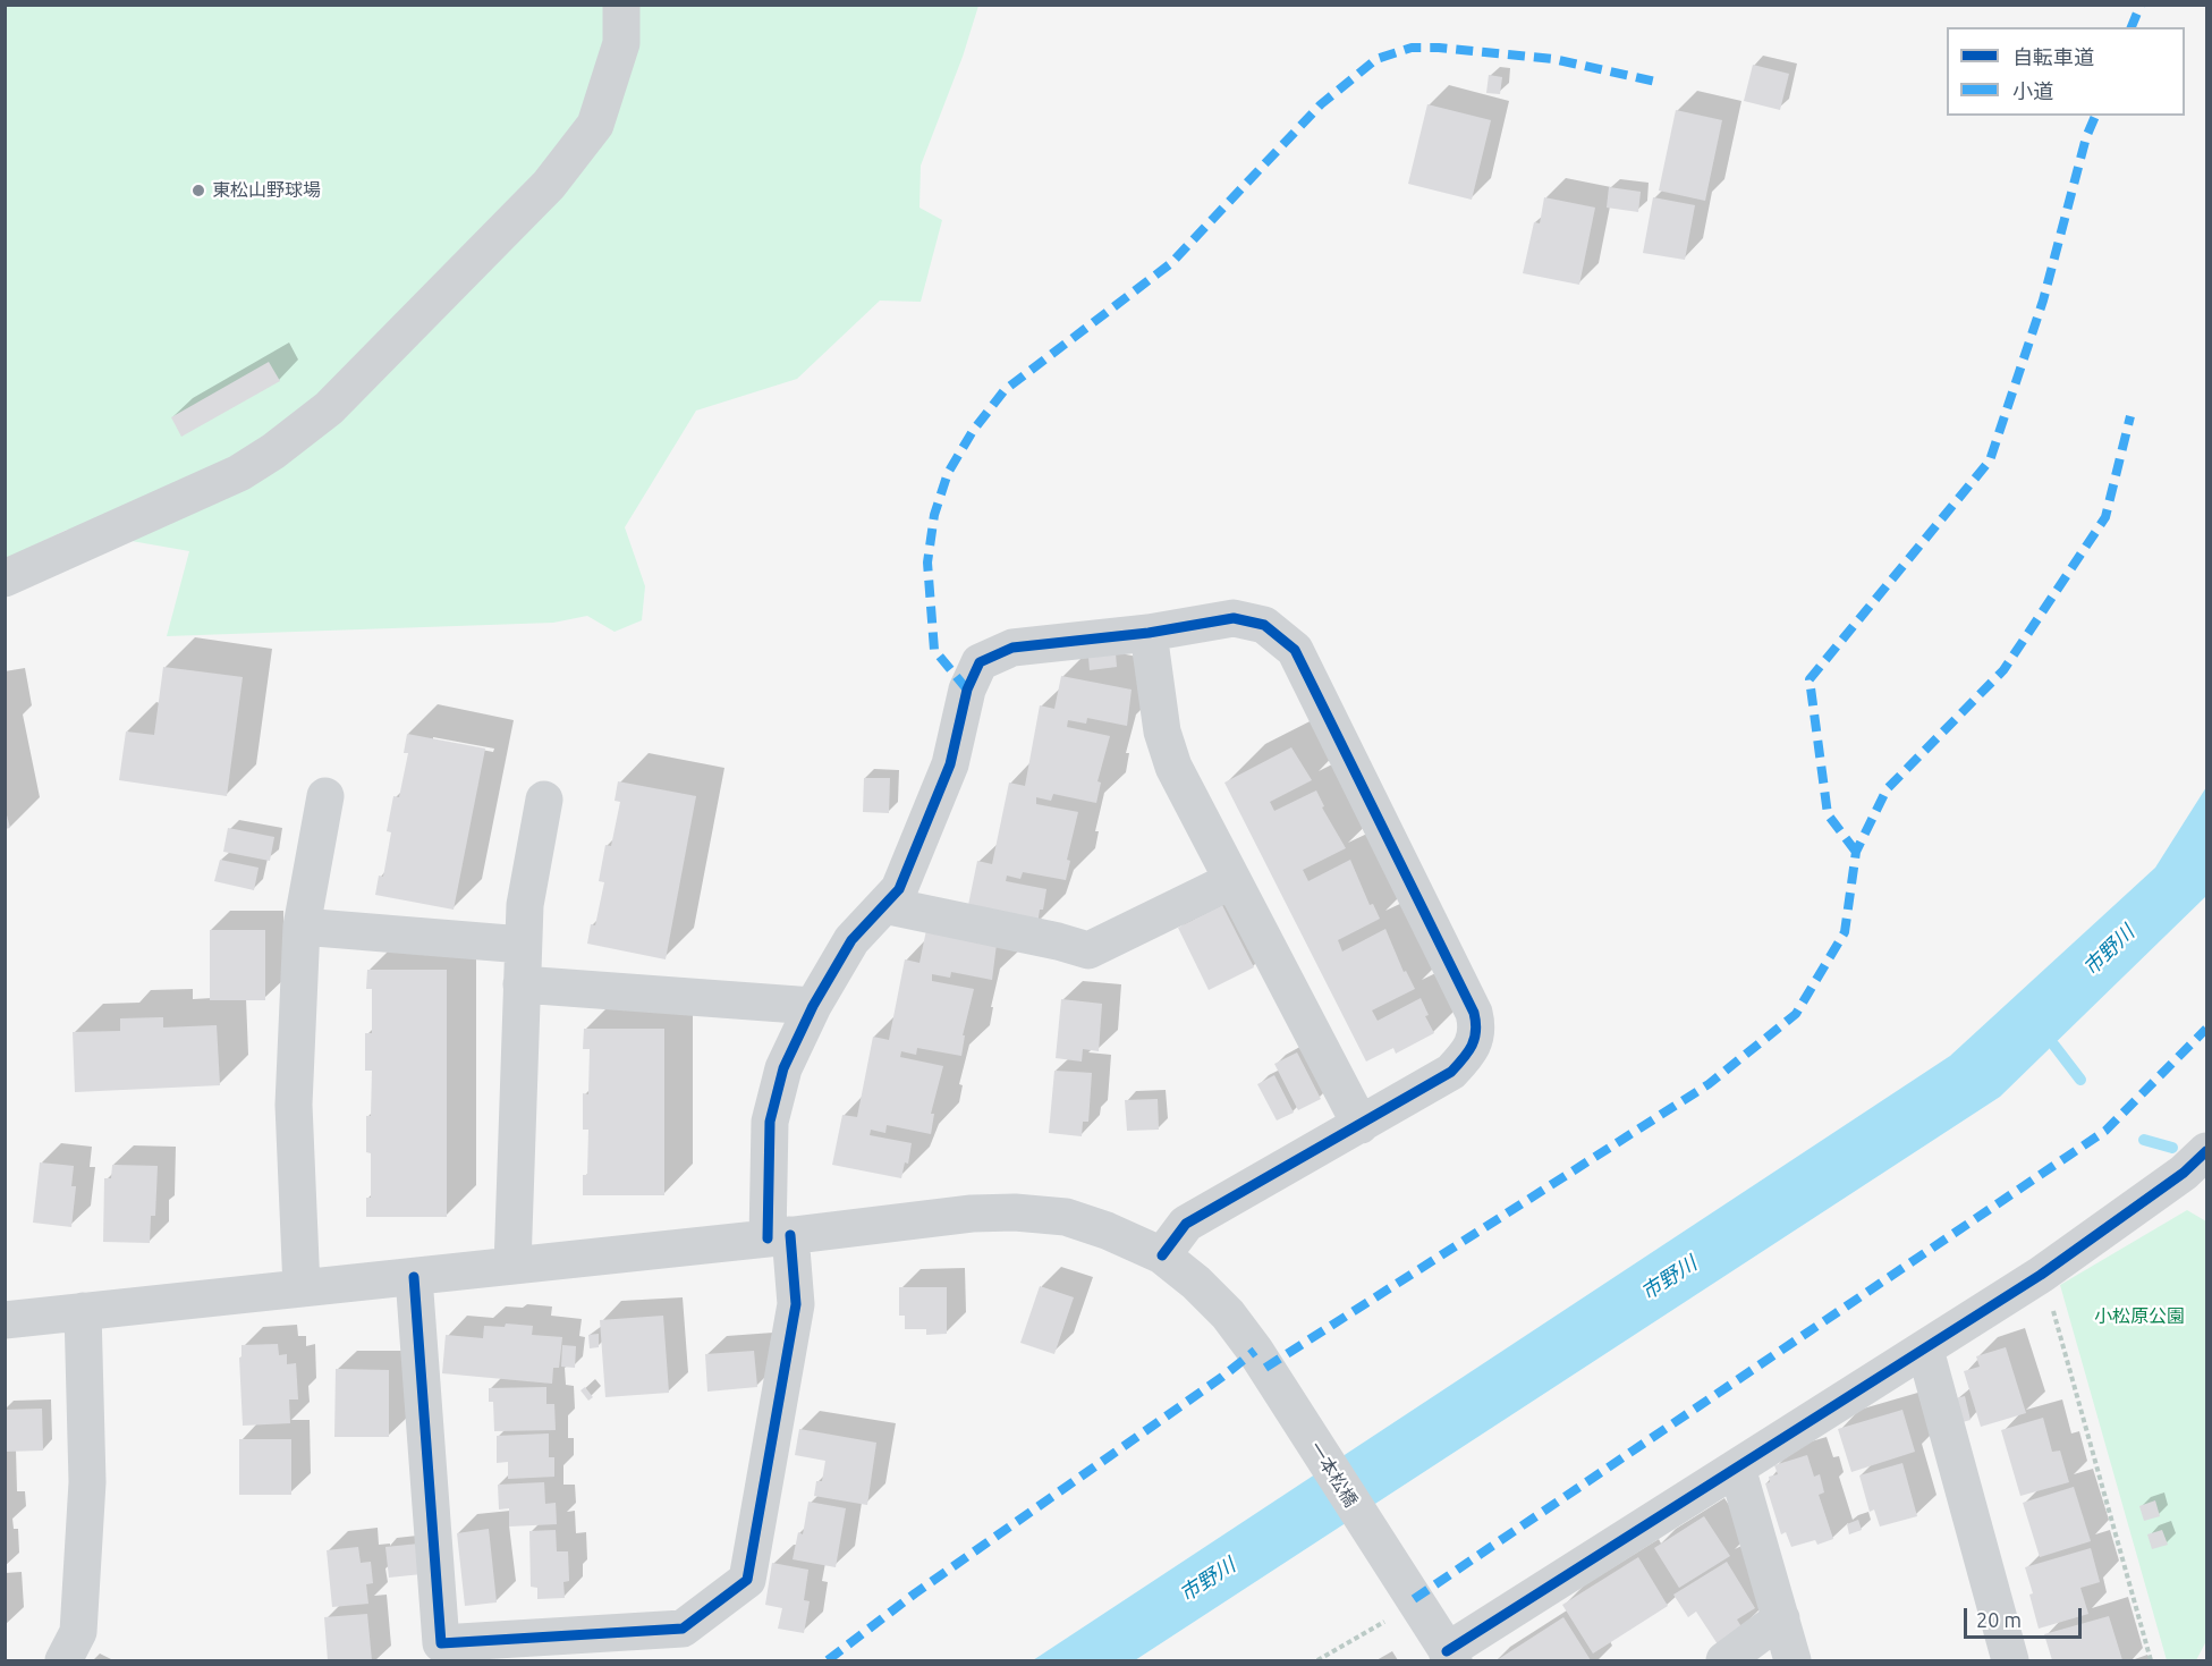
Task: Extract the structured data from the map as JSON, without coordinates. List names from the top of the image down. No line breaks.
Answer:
{"streets":{"street":["一本松橋"]},"water":["市野川"],"parks":["小松原公園"],"places":["東松山野球場"],"legend":["自転車道","小道"],"scale_bar":"20 m"}
